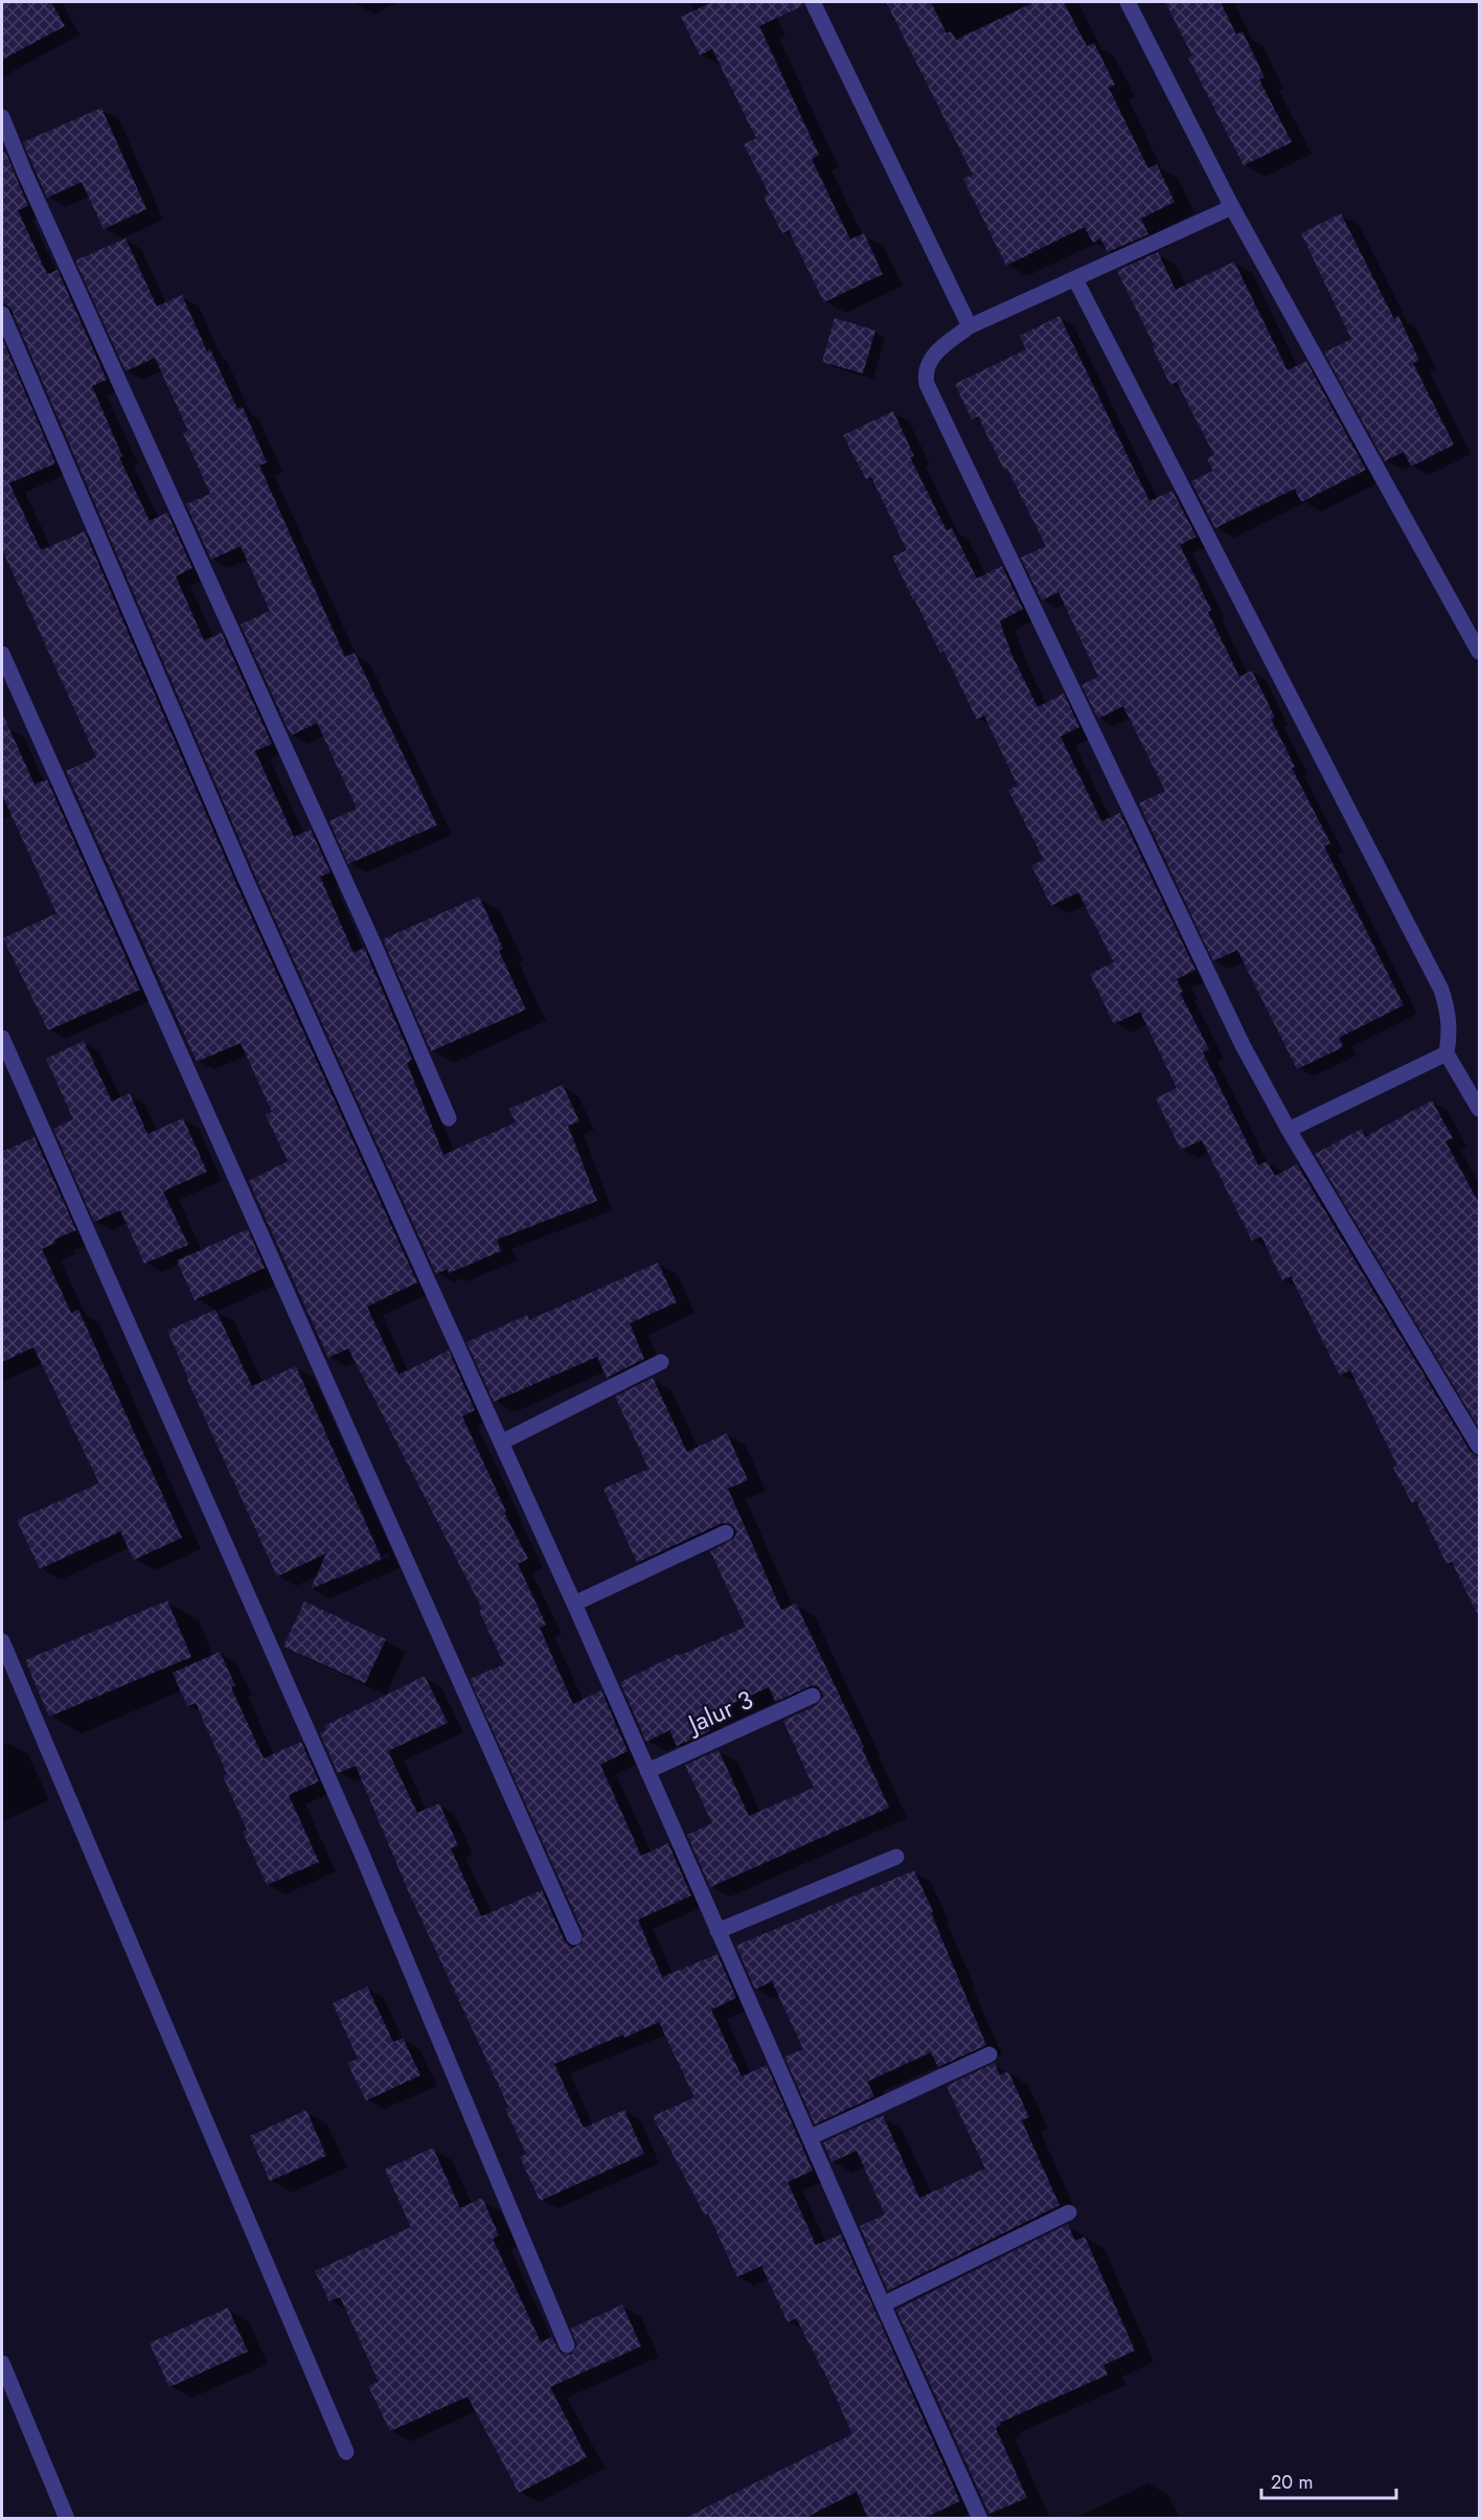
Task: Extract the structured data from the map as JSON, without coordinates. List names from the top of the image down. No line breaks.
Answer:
{"streets":{"street":["Jalur 3"]},"scale_bar":"20 m"}
